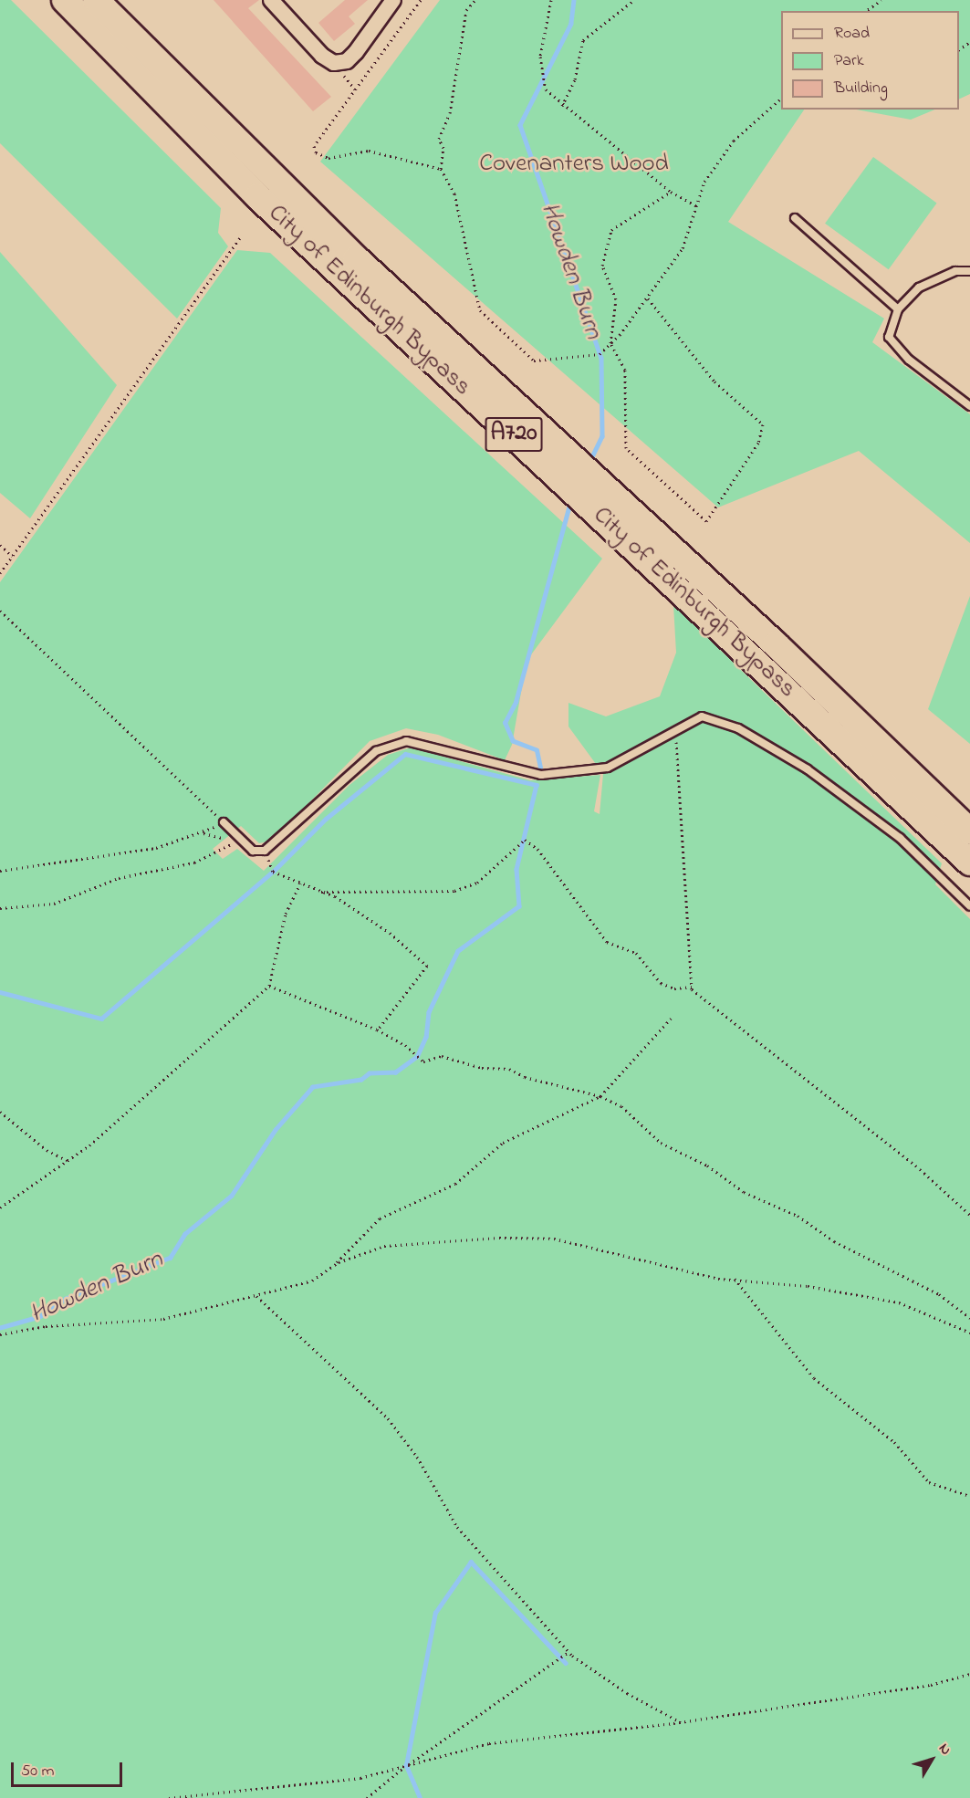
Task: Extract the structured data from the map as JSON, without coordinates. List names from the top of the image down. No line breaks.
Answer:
{"streets":{"highway":["City of Edinburgh Bypass","A720"]},"water":["Howden Burn"],"parks":["Covenanters Wood"],"legend":["Road","Park","Building"],"scale_bar":"50 m","north":"top right"}
